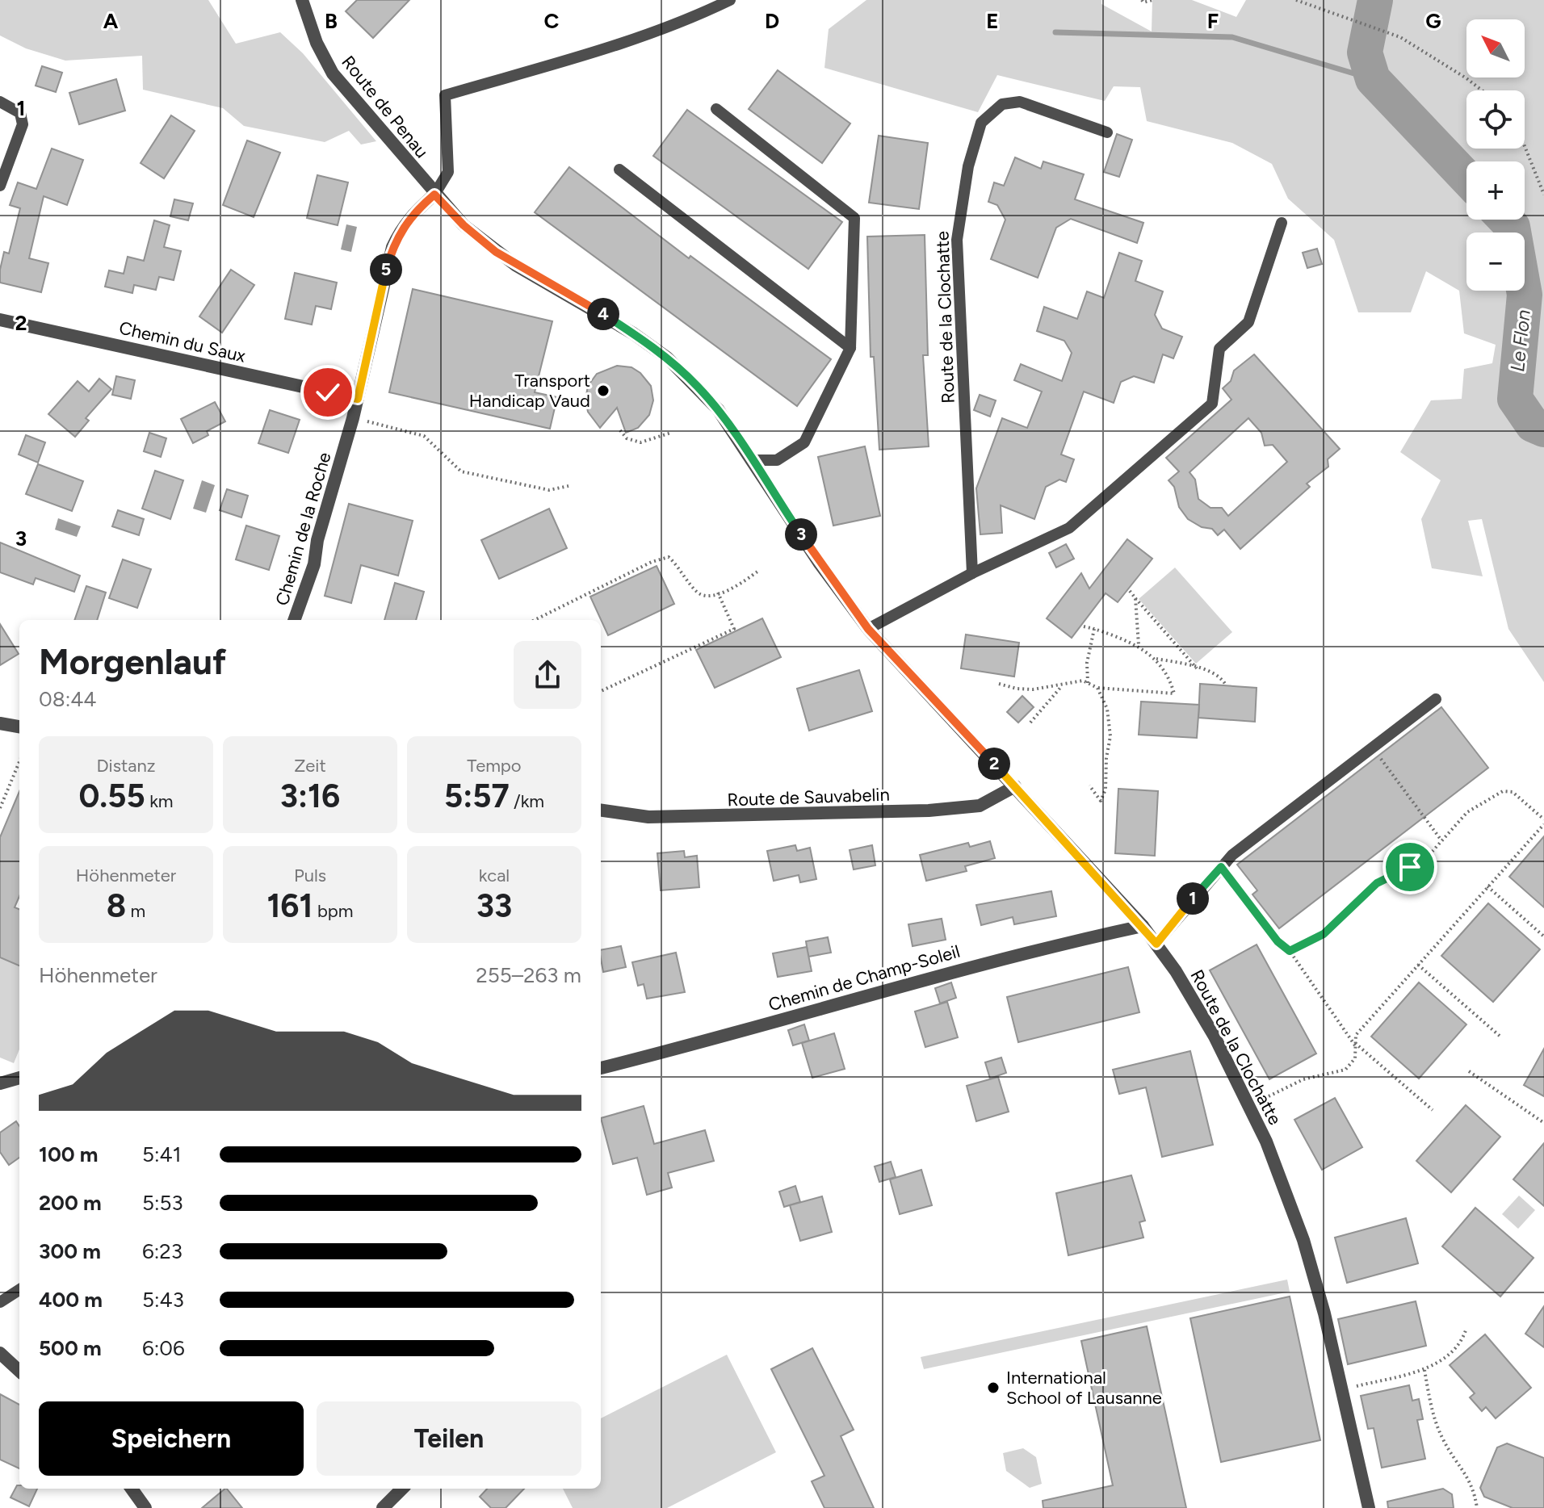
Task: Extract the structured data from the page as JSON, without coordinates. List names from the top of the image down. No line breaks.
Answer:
{"streets":{"street":["Route de Penau","Route de la Clochatte","Chemin du Saux","Chemin de la Roche","Route de Sauvabelin","Chemin de Champ-Soleil"]},"crossings":[["Route de Penau","Route de la Clochatte"],["Route de Penau","Chemin de la Roche"],["Route de la Clochatte","Chemin de la Roche"],["Route de la Clochatte","Route de Sauvabelin"],["Route de la Clochatte","Chemin de Champ-Soleil"],["Chemin du Saux","Chemin de la Roche"]],"water":["Le Flon"],"places":["Transport Handicap Vaud","International School of Lausanne"],"north":"top left","page":{"map_buttons":["+","−"],"pins":["5","4","3","2","1"],"heading":["Morgenlauf","08:44"],"stats":[["Distanz","0.55 km"],["Zeit","3:16"],["Tempo","5:57 /km"],["Höhenmeter","8 m"],["Puls","161 bpm"],["kcal","33"]],"chart":["Höhenmeter","255–263 m"],"list":[{"name":"100 m","note":"5:41"},{"name":"200 m","note":"5:53"},{"name":"300 m","note":"6:23"},{"name":"400 m","note":"5:43"},{"name":"500 m","note":"6:06"}],"buttons":["Speichern","Teilen"]},"grid":{"columns":["A","B","C","D","E","F","G"],"rows":["1","2","3"]}}
